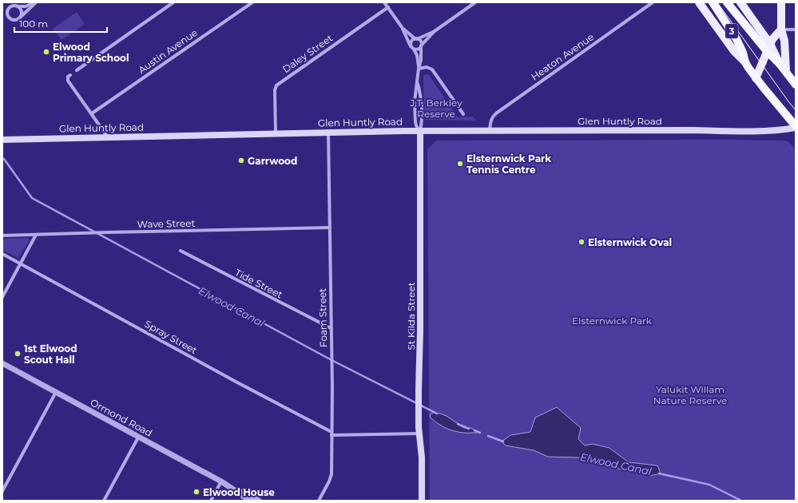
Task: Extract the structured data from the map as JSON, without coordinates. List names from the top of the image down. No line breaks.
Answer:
{"streets":{"highway":["3"],"main road":["Glen Huntly Road","St Kilda Street"],"street":["Austin Avenue","Daley Street","Heaton Avenue","Wave Street","Tide Street","Foam Street","Spray Street","Ormond Road"]},"crossings":[["3","Glen Huntly Road"],["Daley Street","Glen Huntly Road"],["Heaton Avenue","Glen Huntly Road"],["Glen Huntly Road","St Kilda Street"],["Glen Huntly Road","Foam Street"],["Wave Street","Foam Street"],["Tide Street","Foam Street"],["St Kilda Street","Spray Street"],["Foam Street","Spray Street"]],"water":["Elwood Canal"],"parks":["J.T. Berkley Reserve","Elsternwick Park","Yalukit Willam Nature Reserve"],"places":["Elwood Primary School","Garrwood","Elsternwick Park Tennis Centre","Elsternwick Oval","1st Elwood Scout Hall","Elwood House"],"scale_bar":"100 m"}
